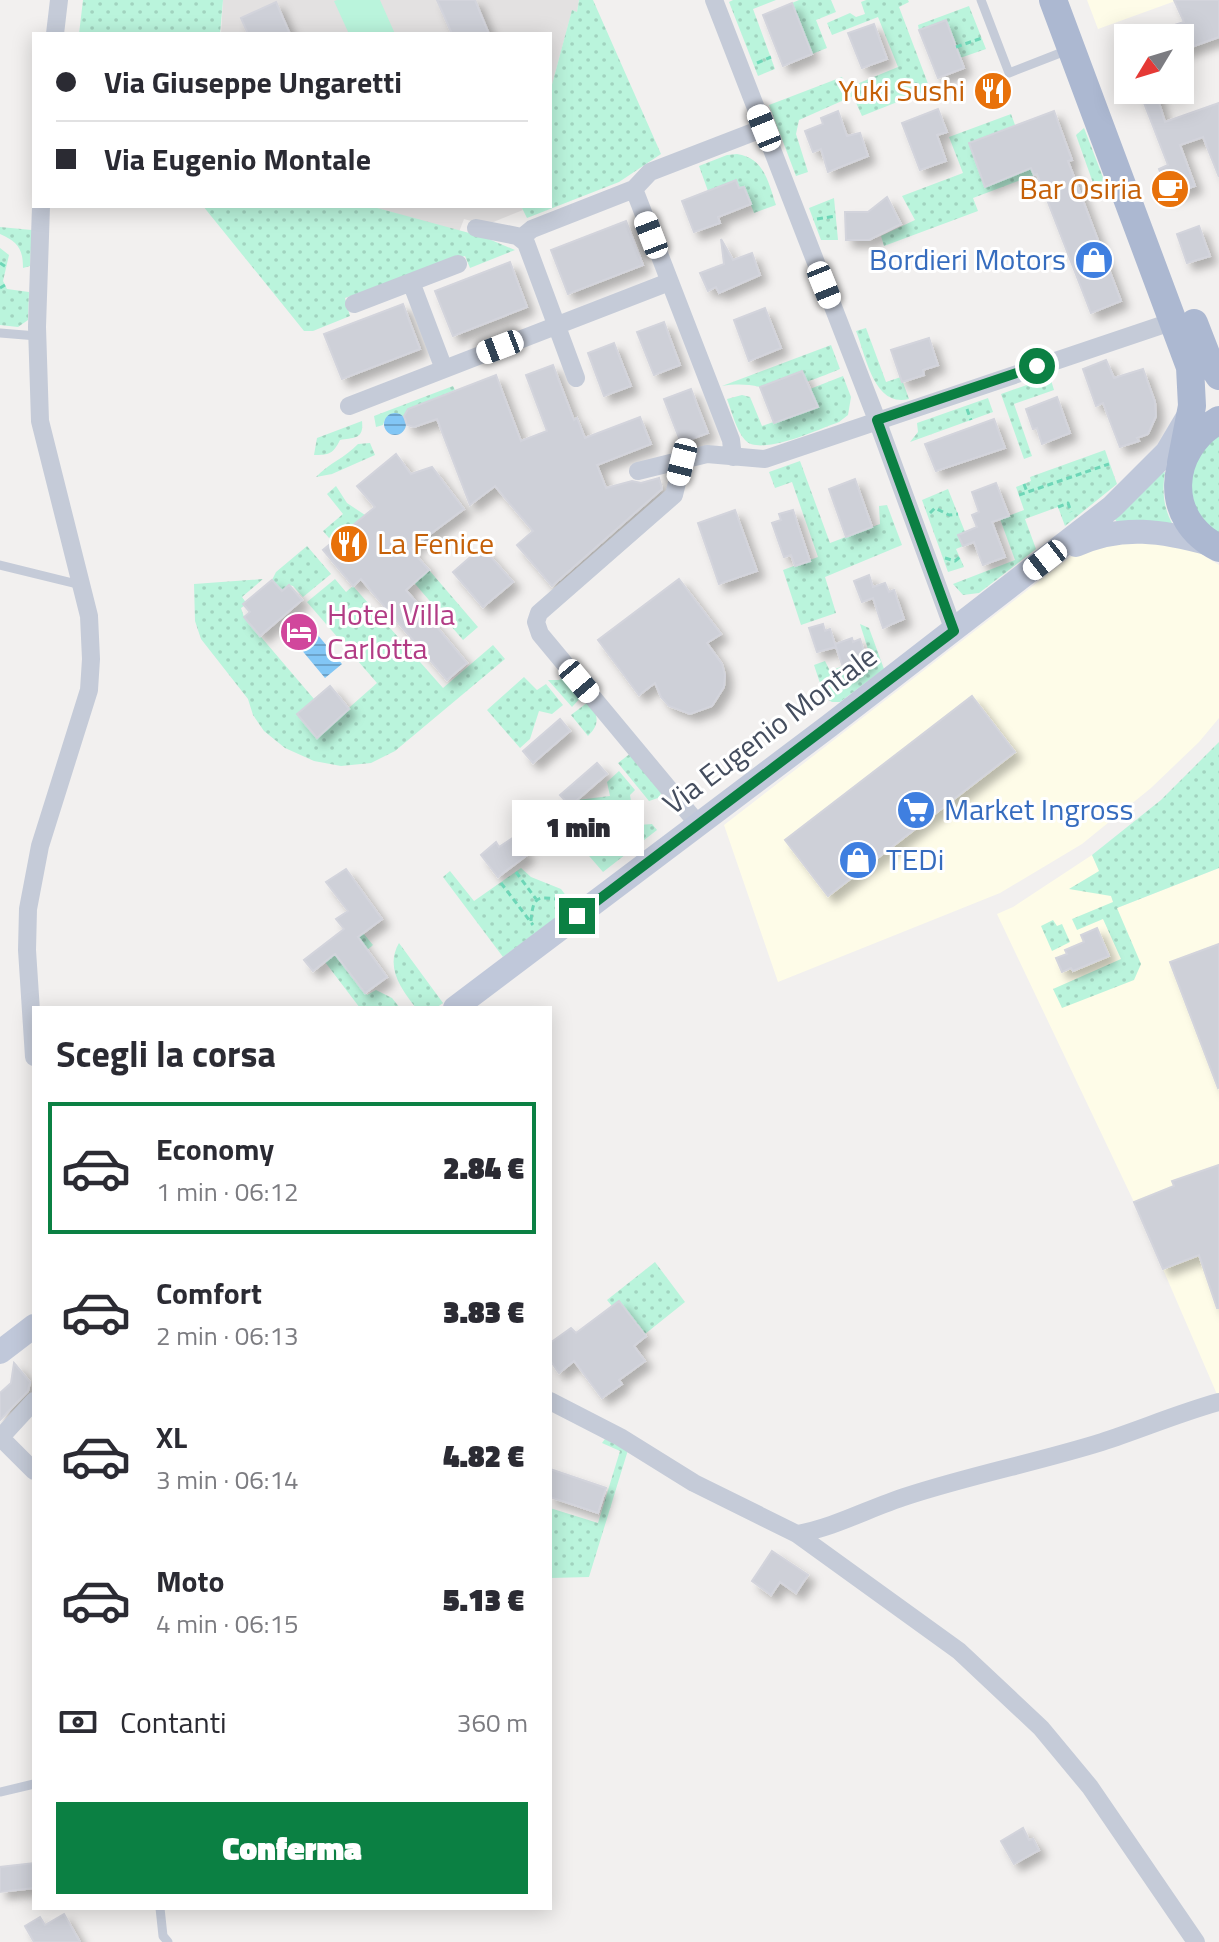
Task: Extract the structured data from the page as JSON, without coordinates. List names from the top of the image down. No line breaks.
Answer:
{"streets":{"main road":["Via Eugenio Montale"]},"places":{"restaurant":["Yuki Sushi","La Fenice"],"cafe":["Bar Osiria"],"shop":["Bordieri Motors","TEDi"],"hotel":["Hotel Villa Carlotta"],"supermarket":["Market Ingross"]},"north":"bottom left","page":{"banner":["Via Giuseppe Ungaretti","Via Eugenio Montale"],"bubble":"1 min","heading":"Scegli la corsa","list":[{"name":"Economy","note":"1 min · 06:12","value":"2.84 €"},{"name":"Comfort","note":"2 min · 06:13","value":"3.83 €"},{"name":"XL","note":"3 min · 06:14","value":"4.82 €"},{"name":"Moto","note":"4 min · 06:15","value":"5.13 €"}],"pay":["Contanti","360 m"],"buttons":"Conferma"}}
